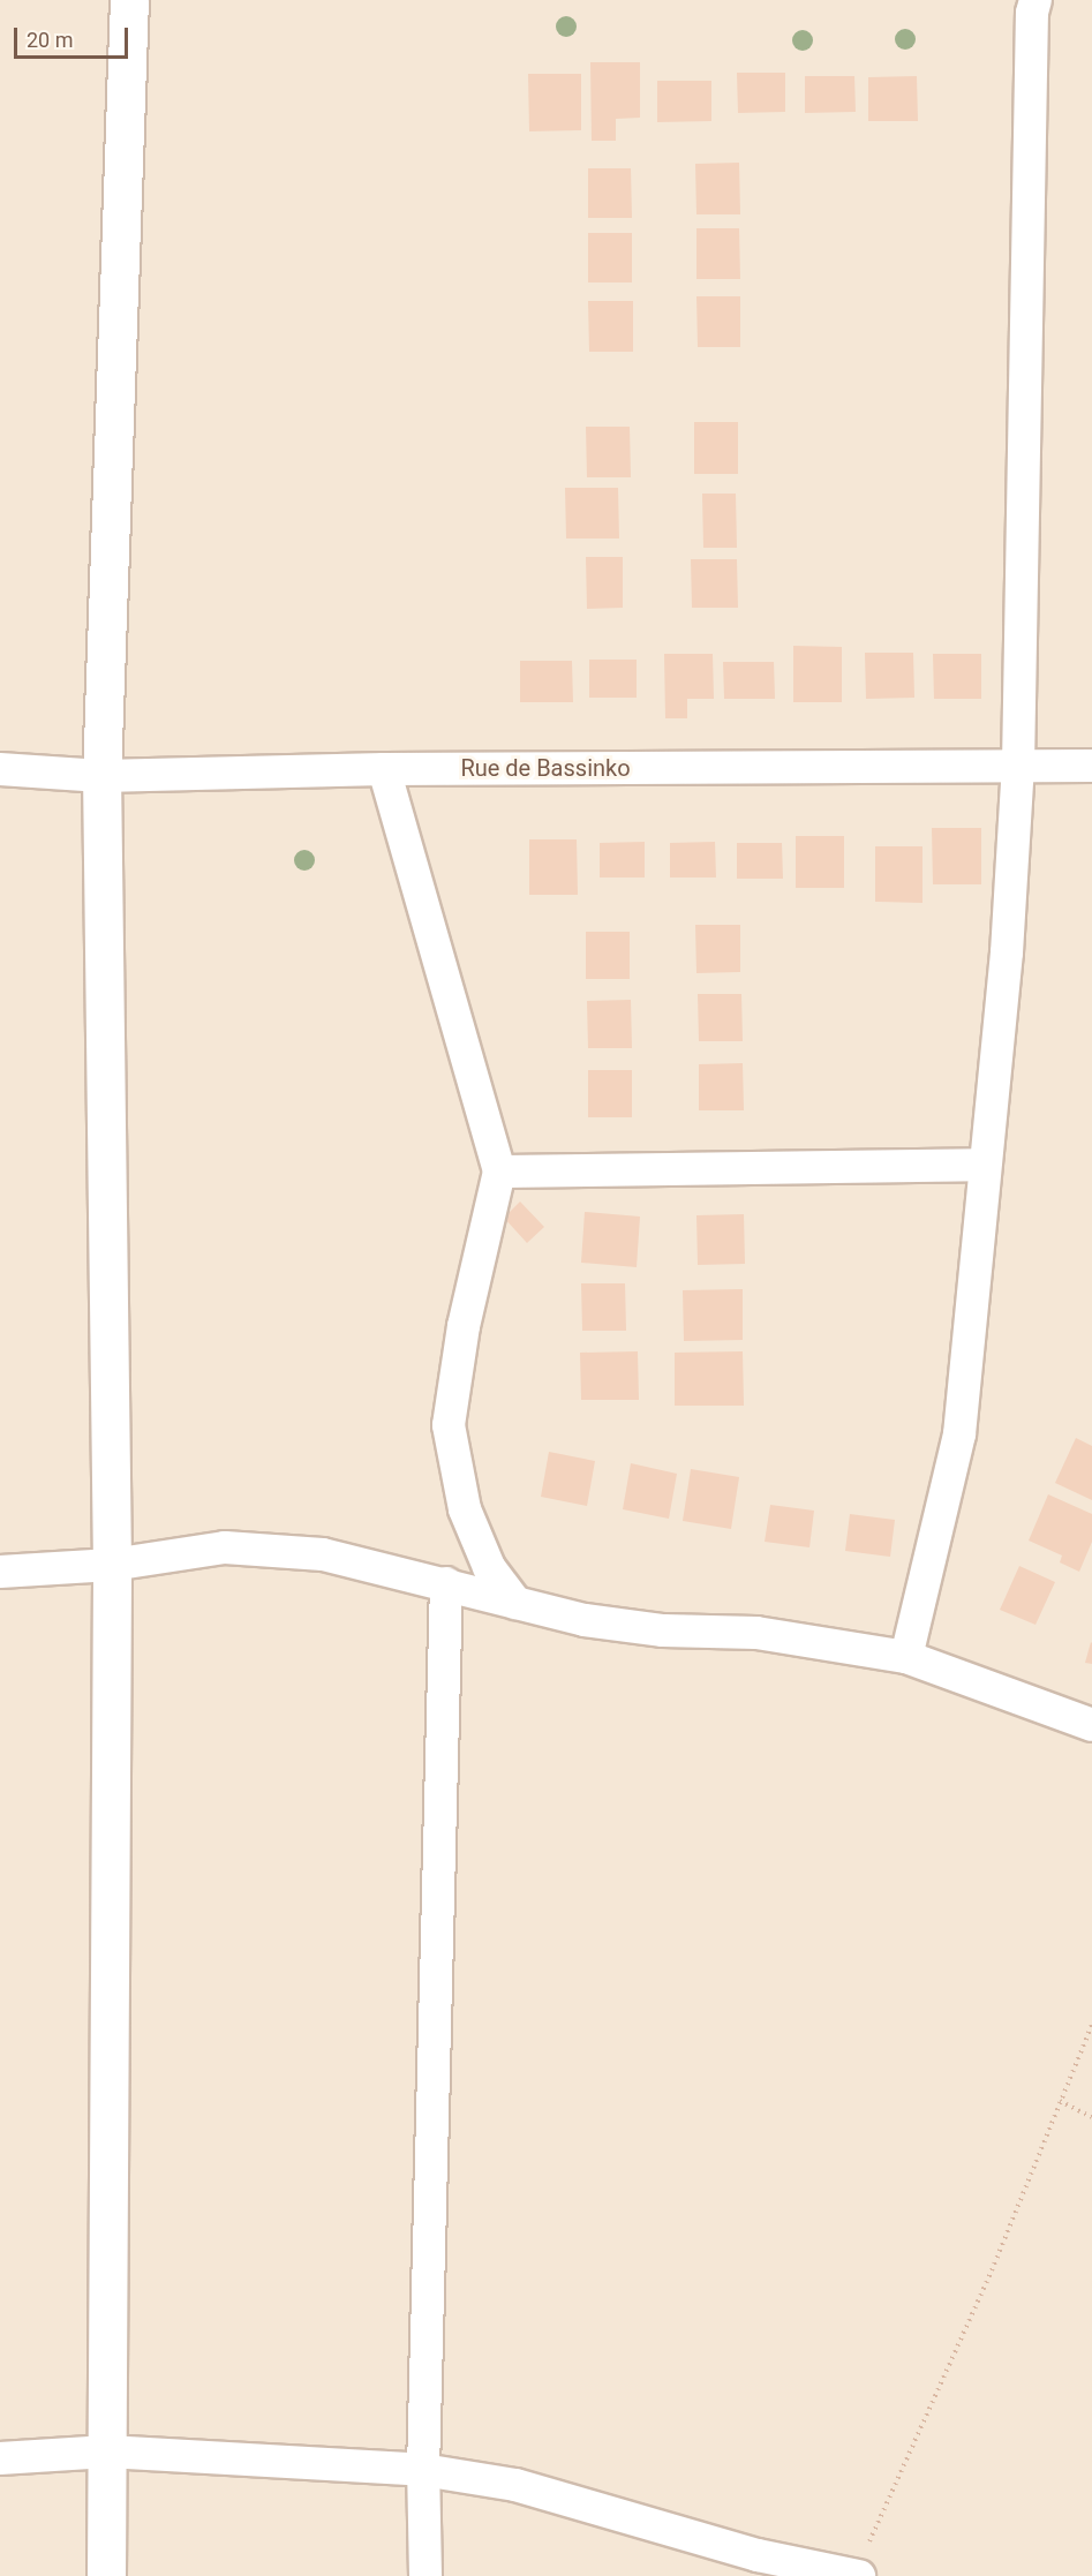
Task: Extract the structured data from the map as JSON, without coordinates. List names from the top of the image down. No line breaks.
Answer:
{"streets":{"street":["Rue de Bassinko"]},"scale_bar":"20 m"}
